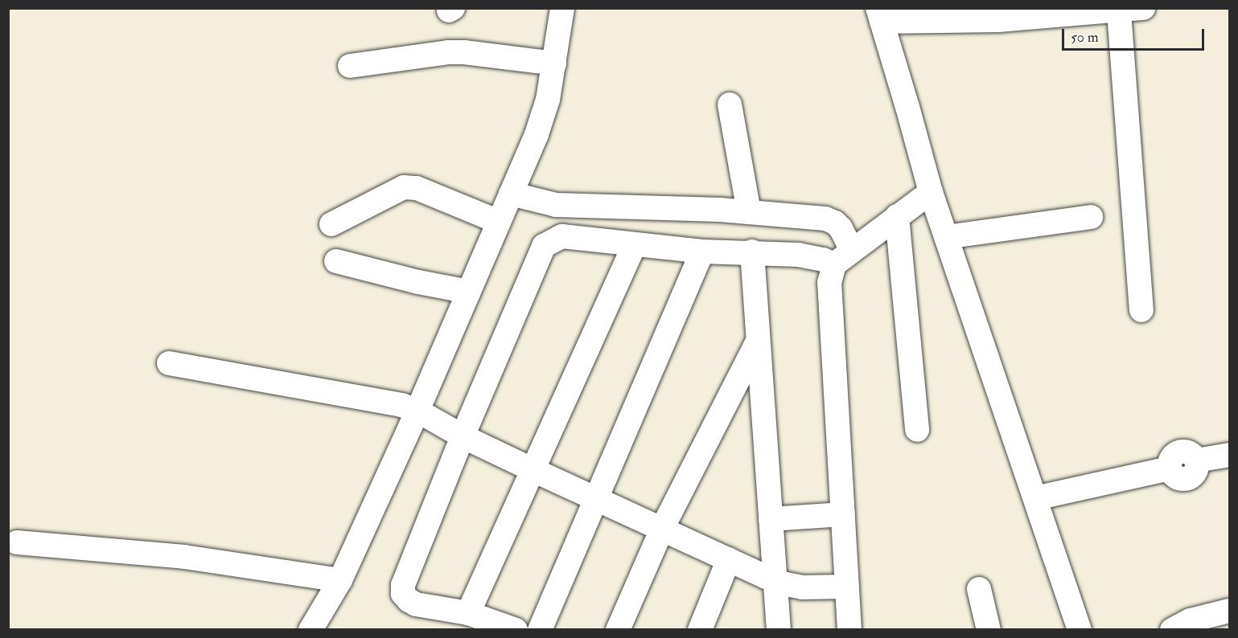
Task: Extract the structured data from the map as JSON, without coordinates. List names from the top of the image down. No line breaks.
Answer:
{"scale_bar":"50 m"}
